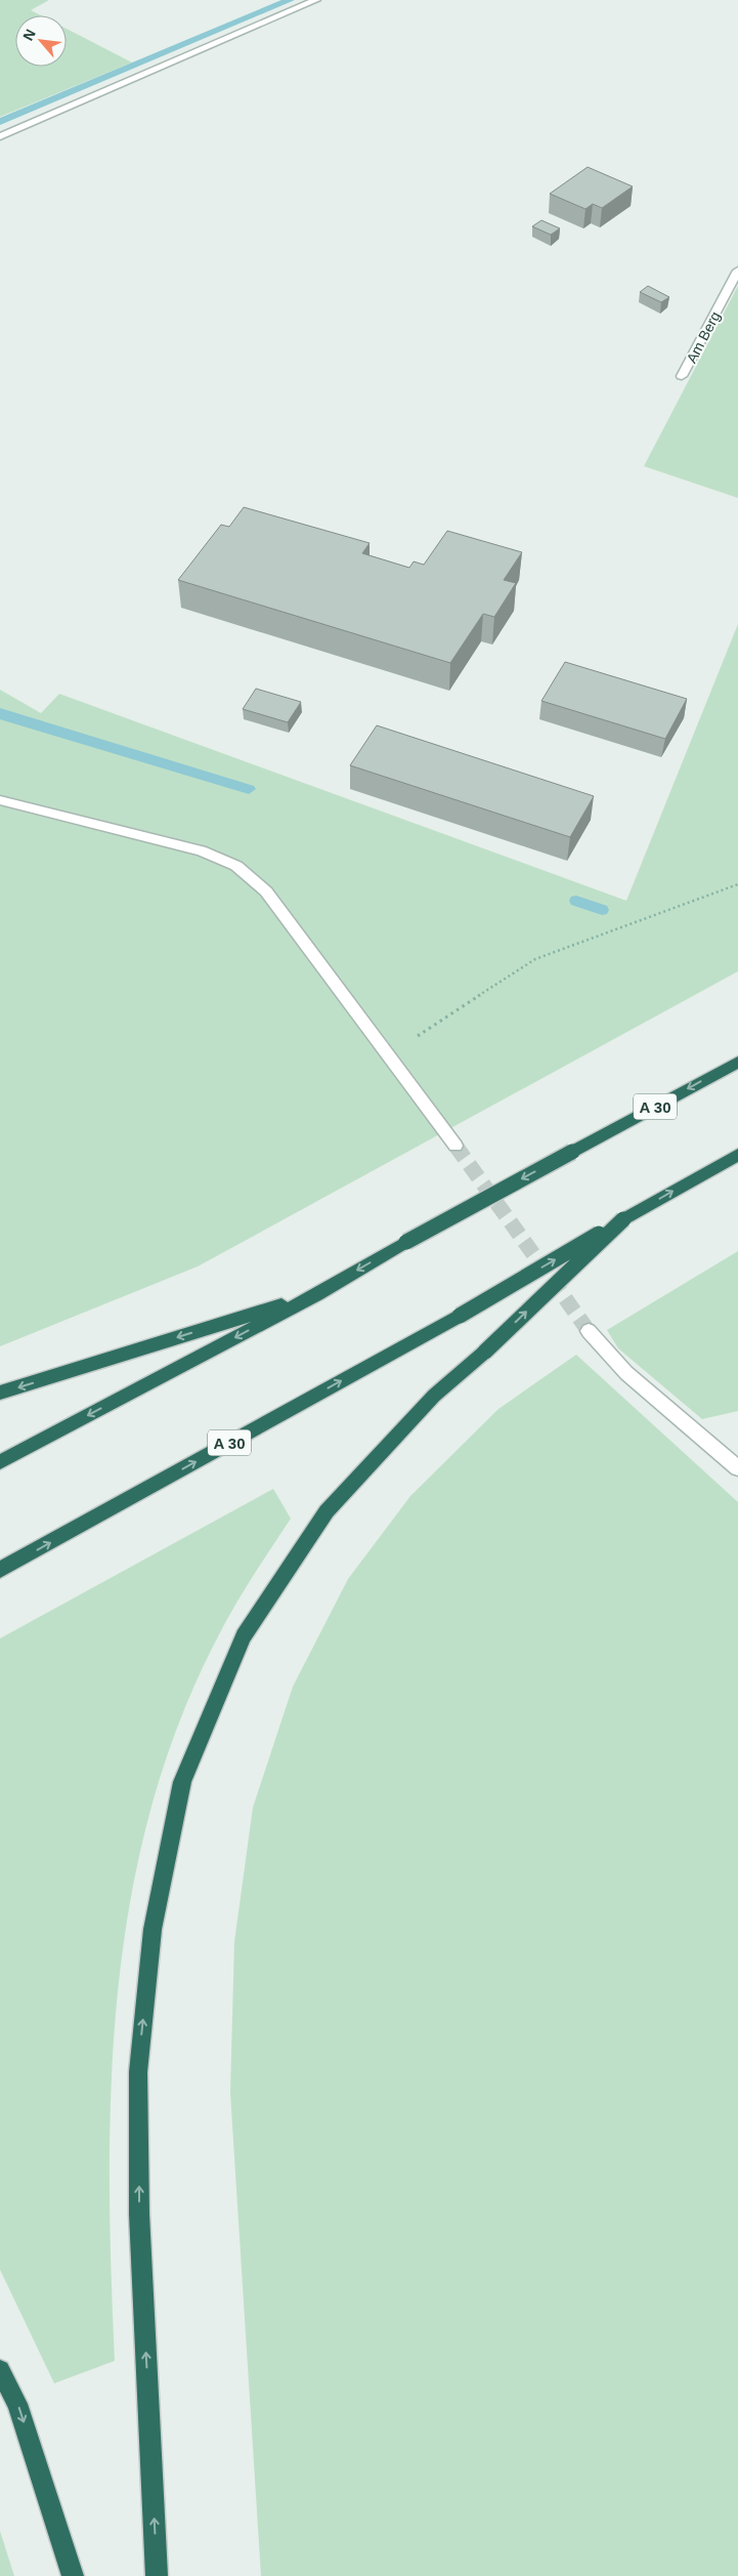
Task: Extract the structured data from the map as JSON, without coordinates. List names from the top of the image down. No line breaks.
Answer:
{"streets":{"highway":["A 30"],"street":["Am Berg"]},"north":"top left"}
